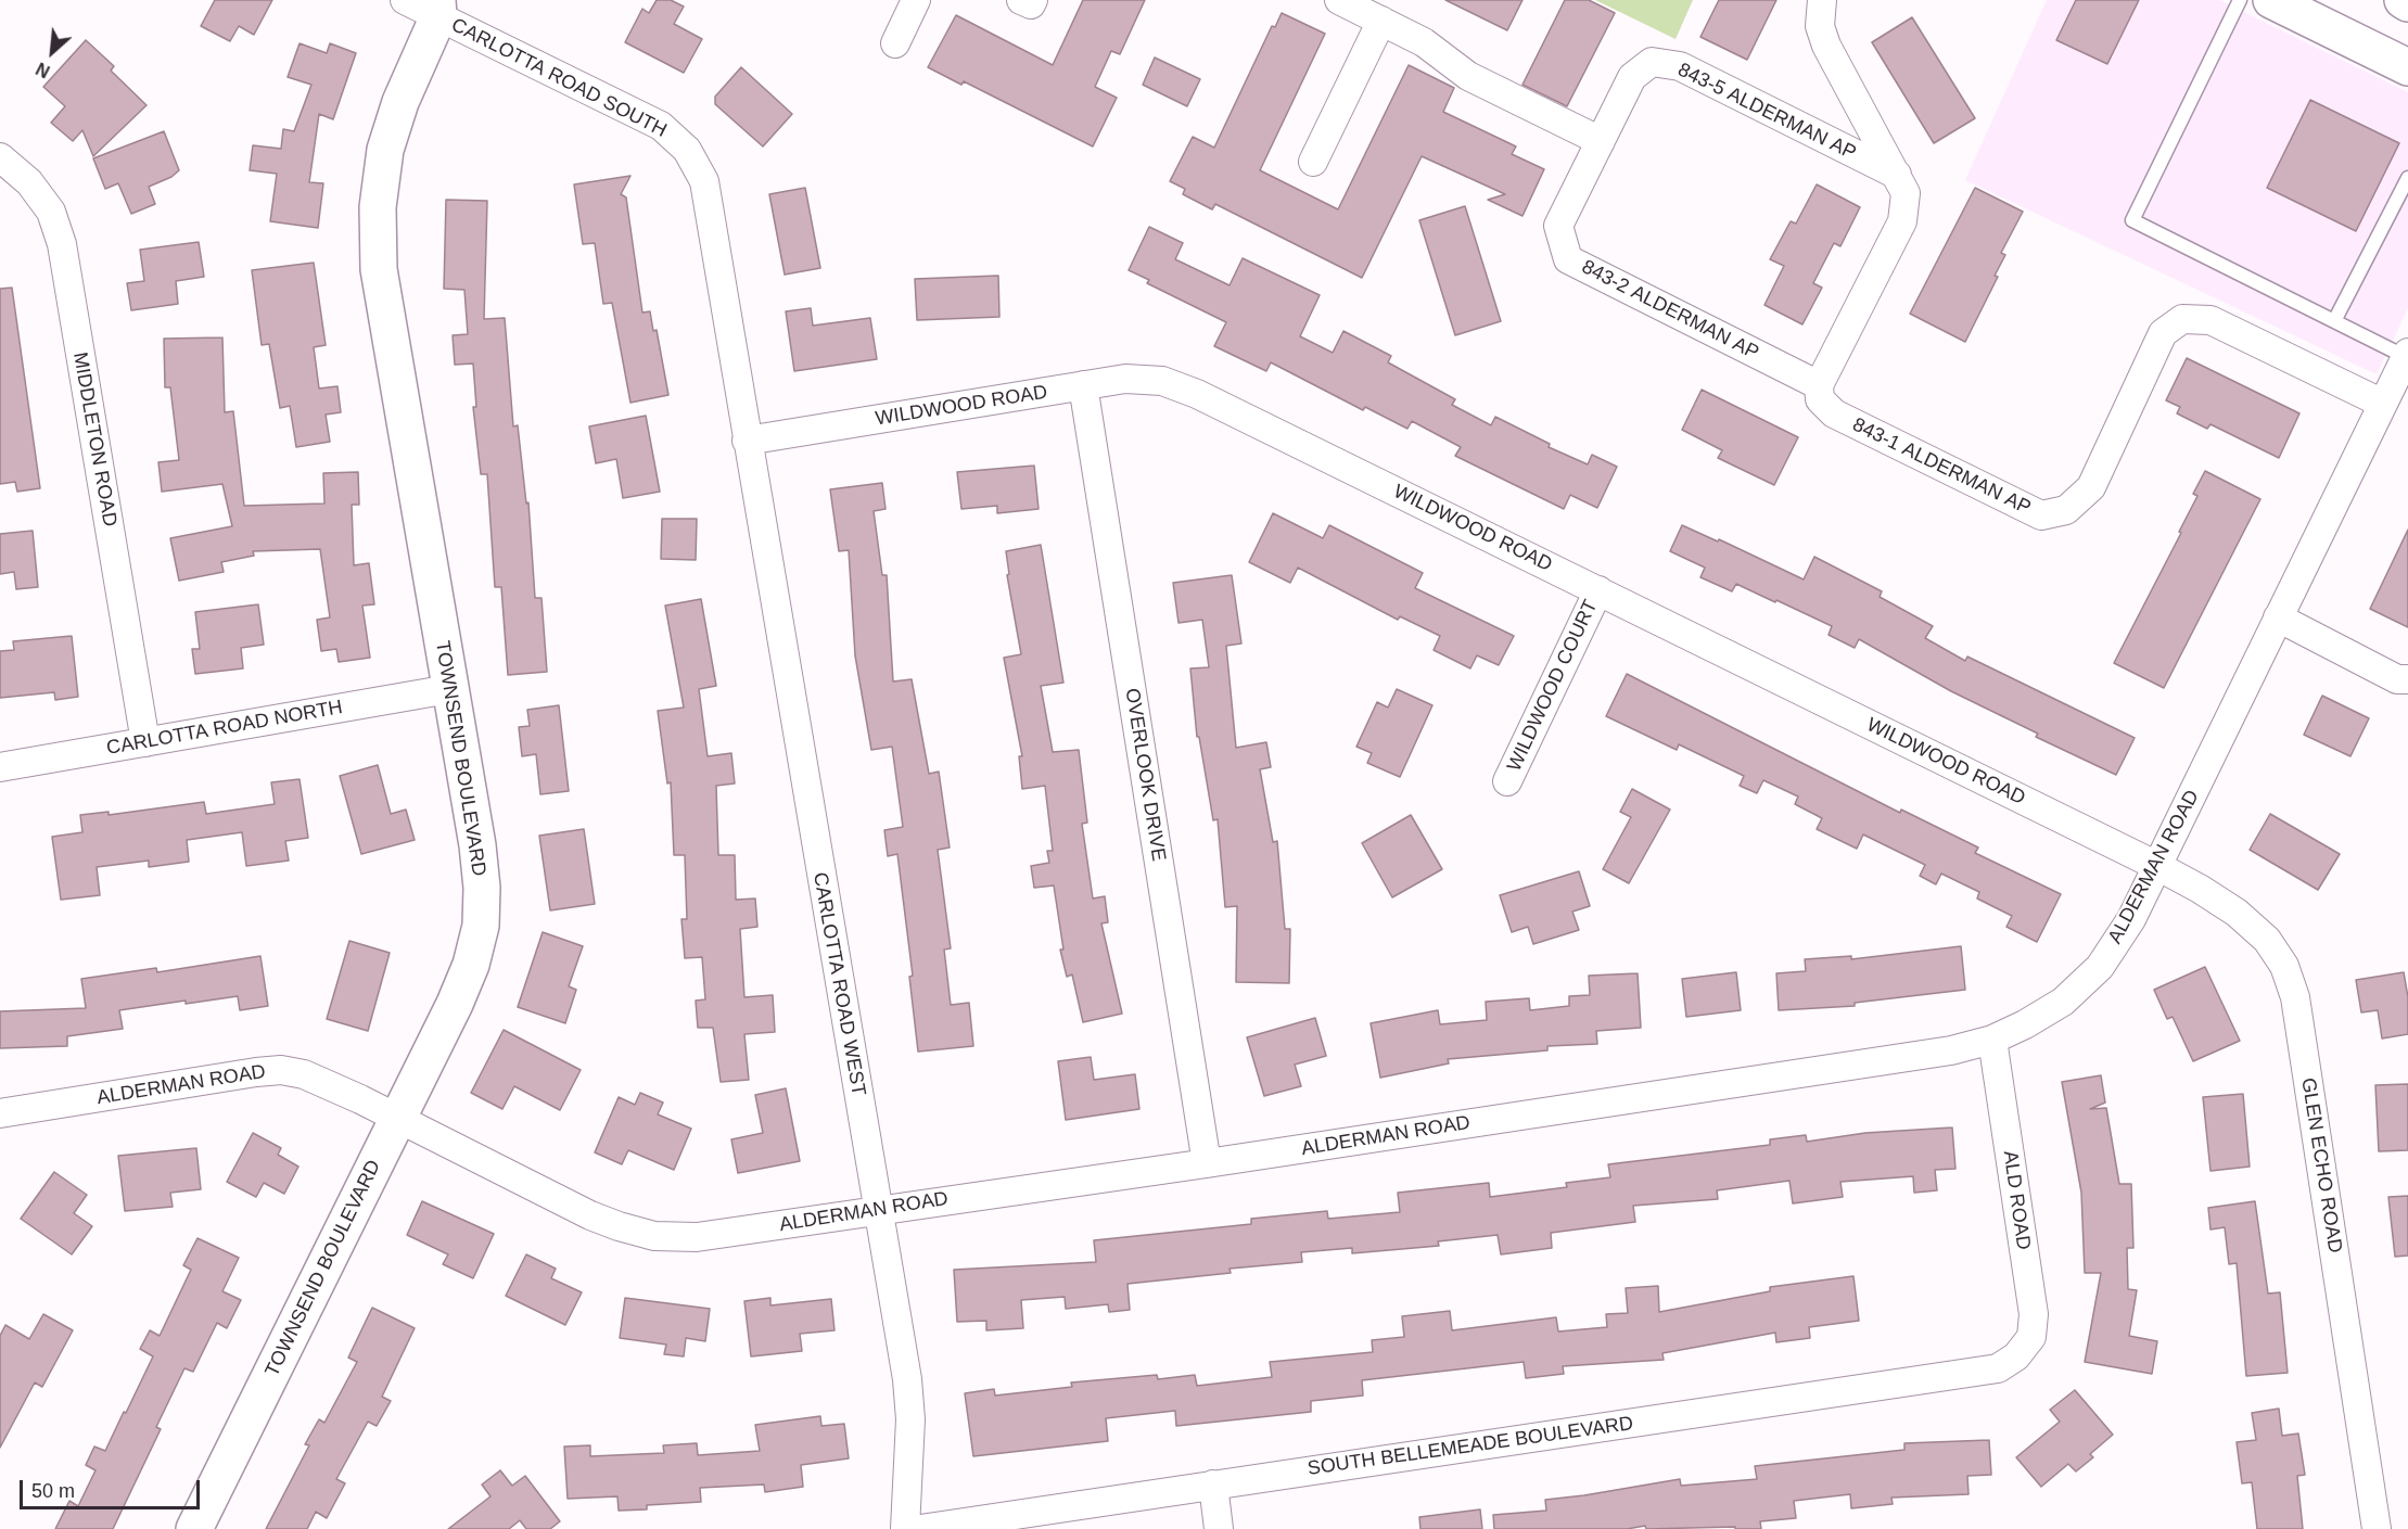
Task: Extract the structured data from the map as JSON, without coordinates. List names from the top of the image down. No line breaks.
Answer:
{"streets":{"main road":["TOWNSEND BOULEVARD"],"street":["CARLOTTA ROAD SOUTH","843-5 ALDERMAN AP","843-2 ALDERMAN AP","WILDWOOD ROAD","MIDDLETON ROAD","843-1 ALDERMAN AP","WILDWOOD COURT","CARLOTTA ROAD NORTH","OVERLOOK DRIVE","ALDERMAN ROAD","CARLOTTA ROAD WEST","GLEN ECHO ROAD","ALD ROAD","SOUTH BELLEMEADE BOULEVARD"]},"crossings":[["CARLOTTA ROAD SOUTH","WILDWOOD ROAD"],["CARLOTTA ROAD SOUTH","TOWNSEND BOULEVARD"],["CARLOTTA ROAD SOUTH","CARLOTTA ROAD WEST"],["843-5 ALDERMAN AP","843-2 ALDERMAN AP"],["843-2 ALDERMAN AP","843-1 ALDERMAN AP"],["WILDWOOD ROAD","WILDWOOD COURT"],["WILDWOOD ROAD","OVERLOOK DRIVE"],["WILDWOOD ROAD","ALDERMAN ROAD"],["WILDWOOD ROAD","CARLOTTA ROAD WEST"],["WILDWOOD ROAD","GLEN ECHO ROAD"],["MIDDLETON ROAD","CARLOTTA ROAD NORTH"],["843-1 ALDERMAN AP","ALDERMAN ROAD"],["CARLOTTA ROAD NORTH","TOWNSEND BOULEVARD"],["TOWNSEND BOULEVARD","ALDERMAN ROAD"],["OVERLOOK DRIVE","ALDERMAN ROAD"],["ALDERMAN ROAD","CARLOTTA ROAD WEST"],["ALDERMAN ROAD","GLEN ECHO ROAD"],["ALDERMAN ROAD","ALD ROAD"],["ALD ROAD","SOUTH BELLEMEADE BOULEVARD"]],"scale_bar":"50 m","north":"bottom left"}
